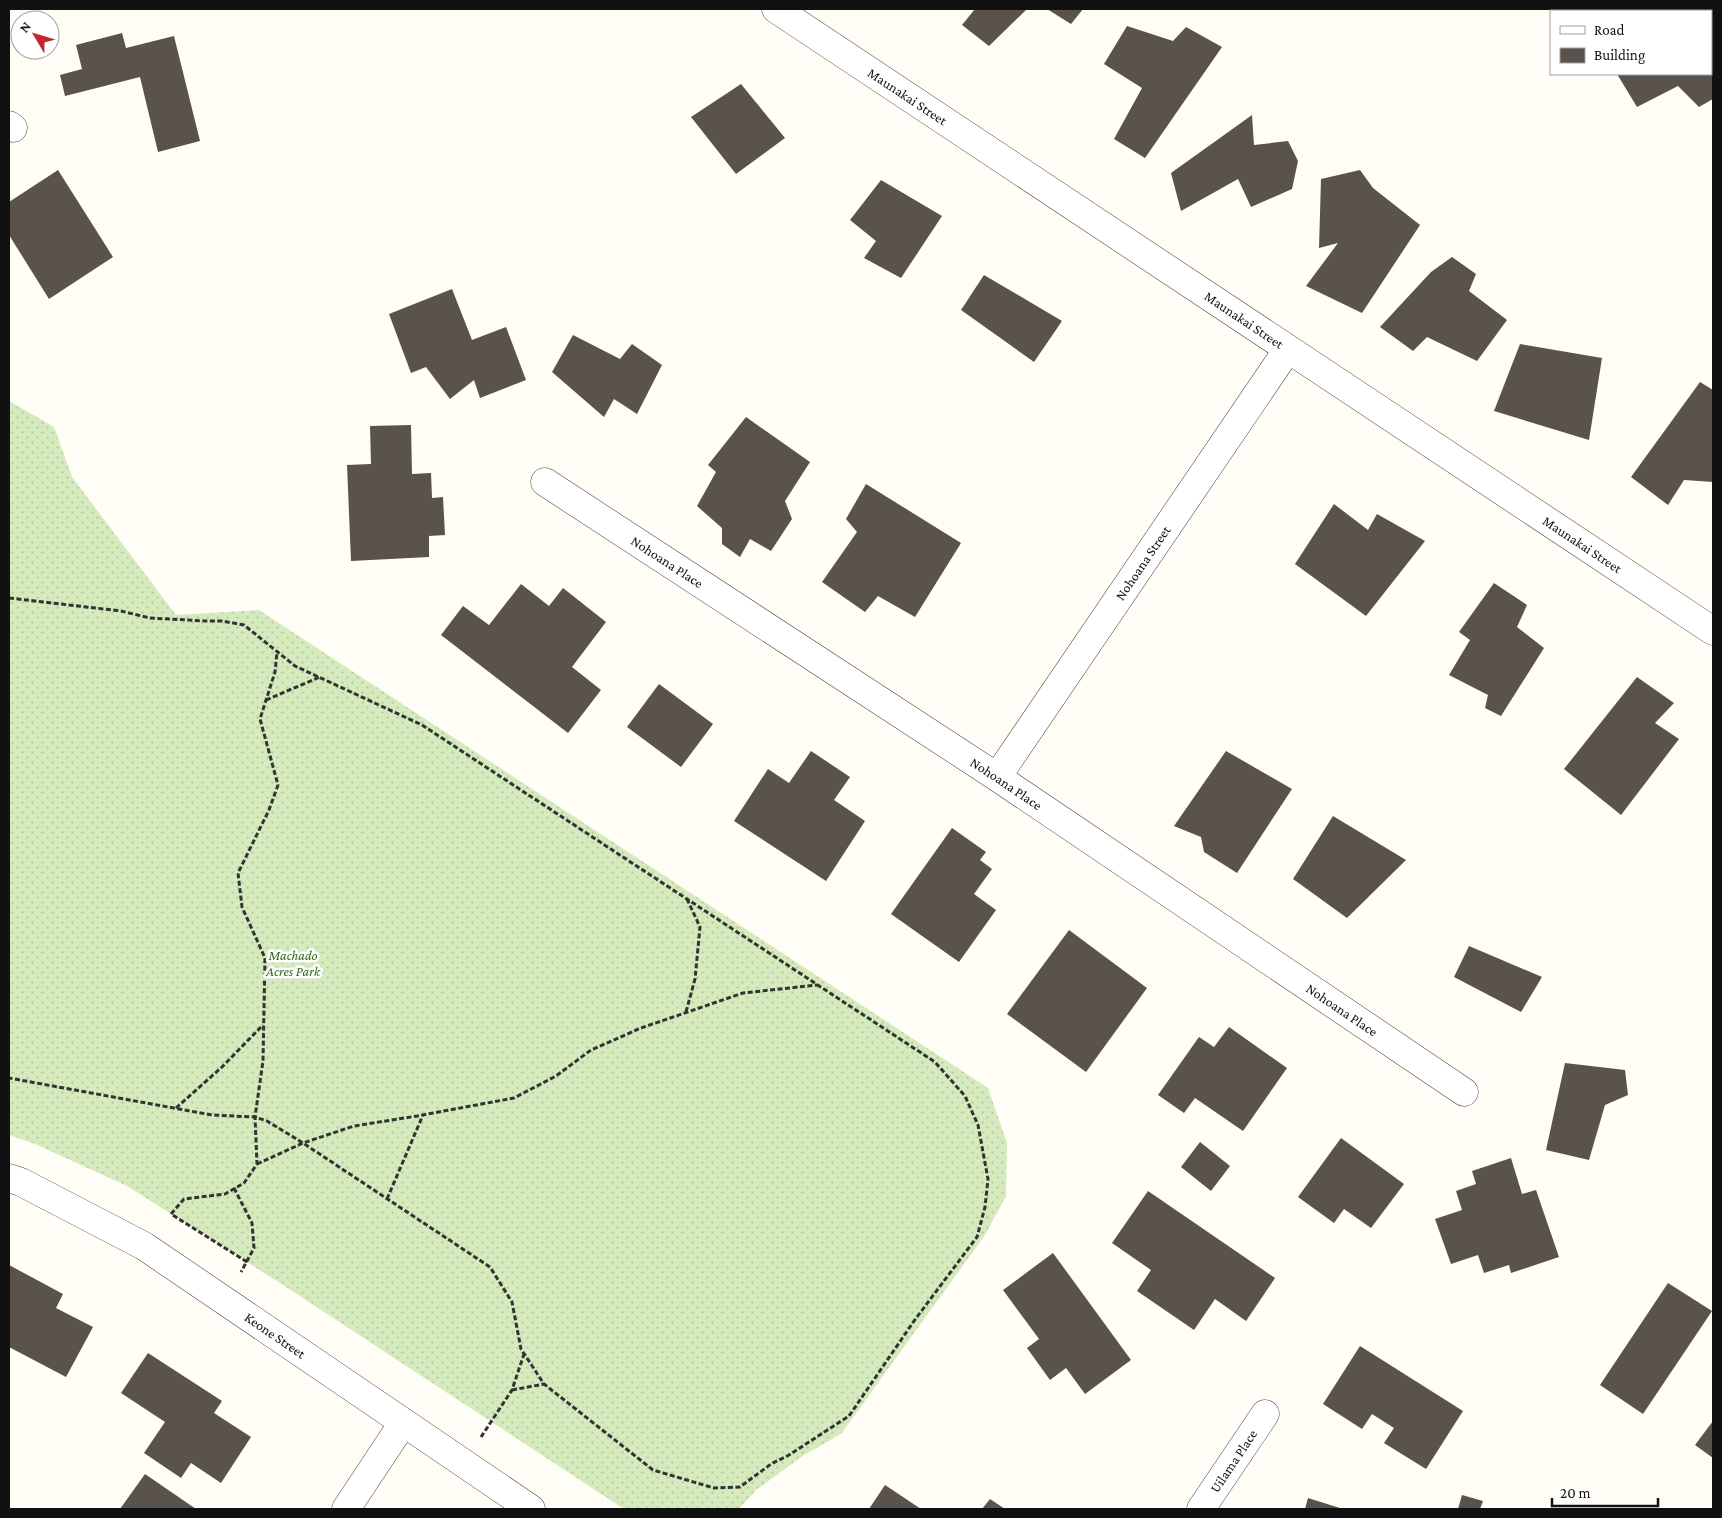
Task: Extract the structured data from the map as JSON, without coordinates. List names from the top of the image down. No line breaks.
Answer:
{"streets":{"street":["Maunakai Street","Nohoana Place","Nohoana Street","Keone Street","Uilama Place"]},"crossings":[["Maunakai Street","Nohoana Street"],["Nohoana Place","Nohoana Street"]],"parks":["Machado Acres Park"],"legend":["Road","Building"],"scale_bar":"20 m","north":"top left"}
